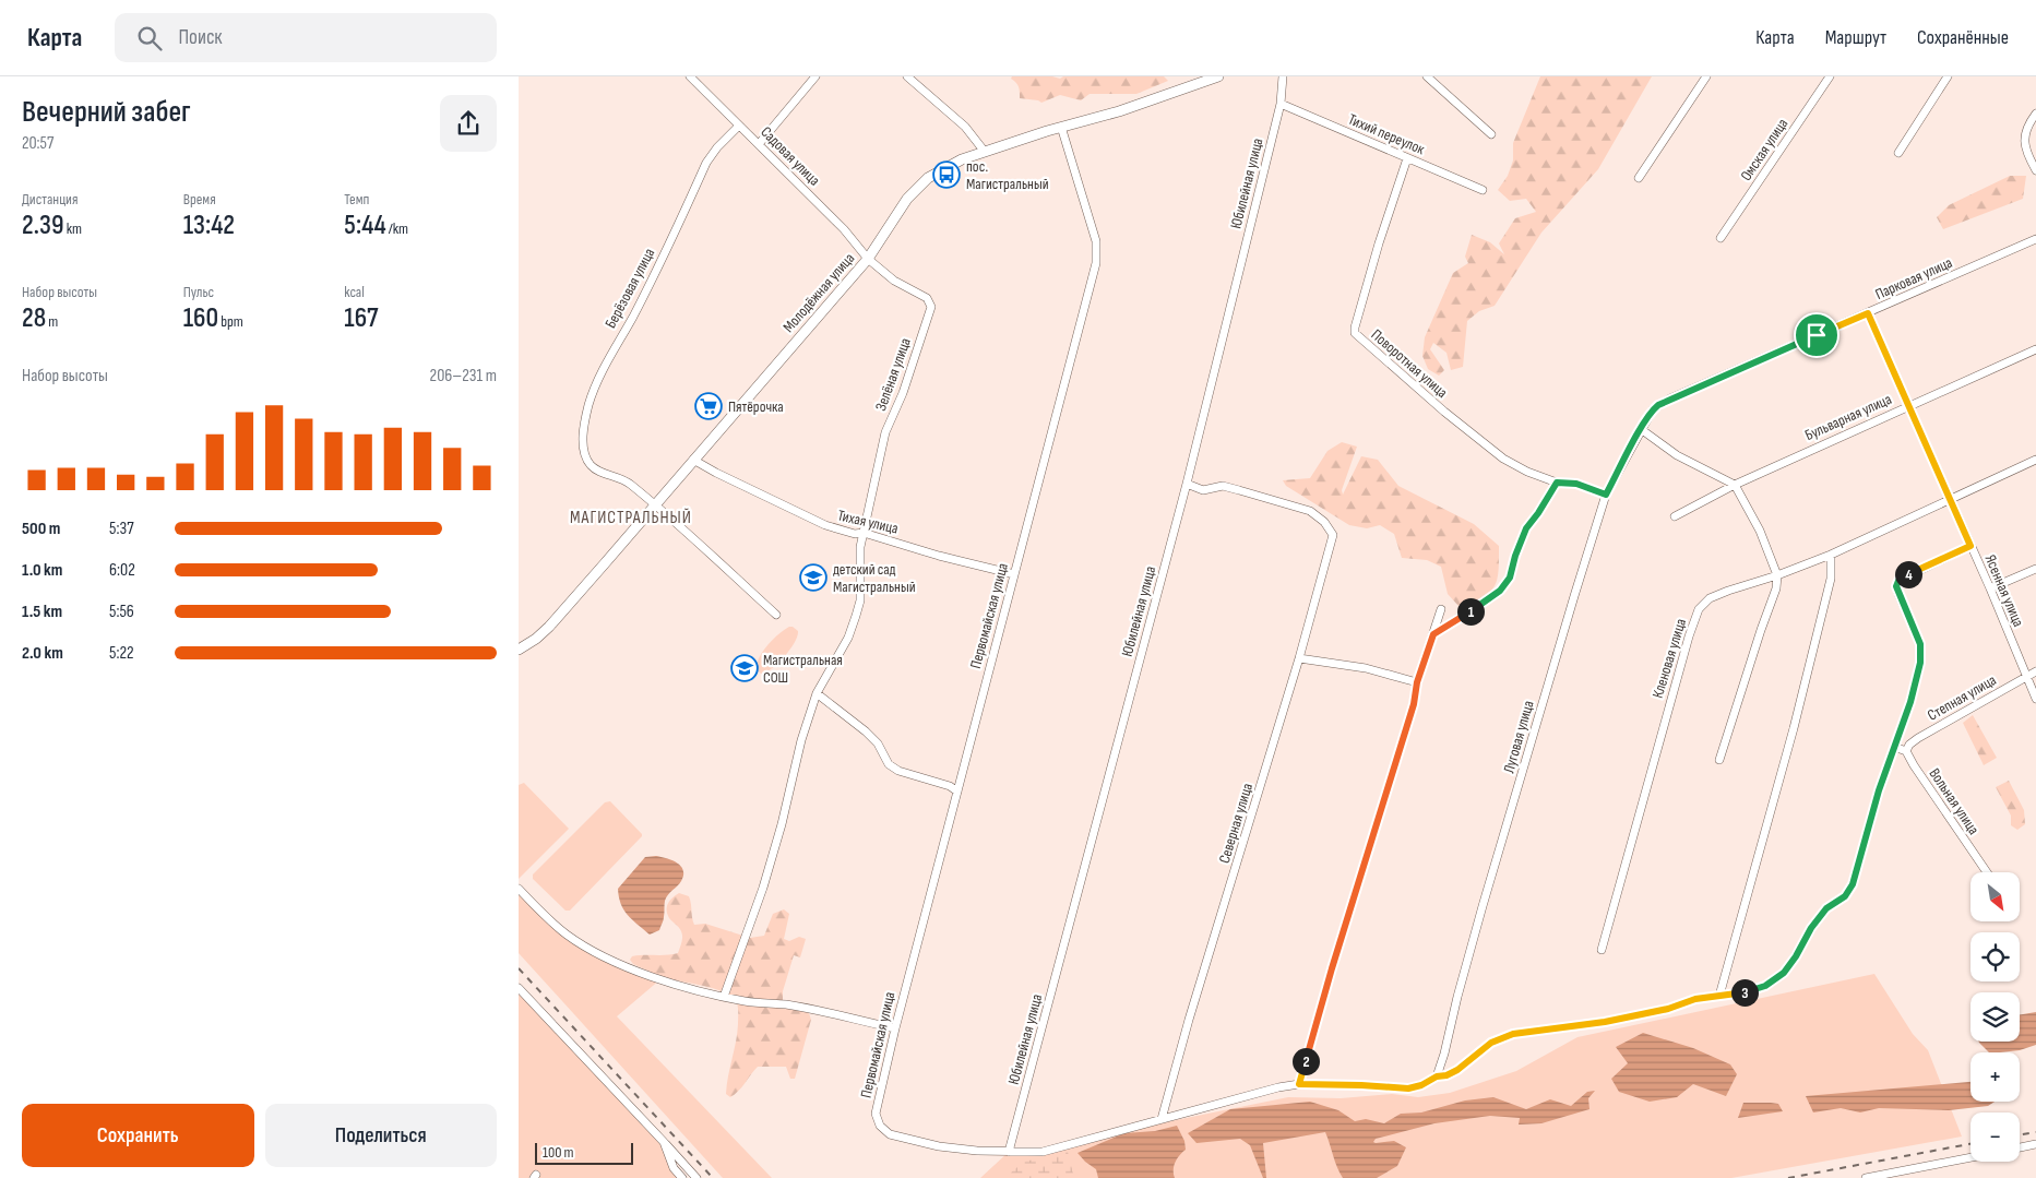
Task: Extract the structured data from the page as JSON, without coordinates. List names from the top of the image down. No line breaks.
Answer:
{"streets":{"street":["Тихий переулок","Омская улица","Садовая улица","Юбилейная улица","Парковая улица","Берёзовая улица","Молодёжная улица","Поворотная улица","Зелёная улица","Бульварная улица","Тихая улица","Ясенная улица","Первомайская улица","Кленовая улица","Степная улица","Луговая улица","Вольная улица","Северная улица"]},"crossings":[["Тихий переулок","Юбилейная улица"],["Тихий переулок","Поворотная улица"],["Садовая улица","Берёзовая улица"],["Садовая улица","Молодёжная улица"],["Садовая улица","Зелёная улица"],["Юбилейная улица","Первомайская улица"],["Юбилейная улица","Северная улица"],["Парковая улица","Ясенная улица"],["Парковая улица","Луговая улица"],["Берёзовая улица","Молодёжная улица"],["Молодёжная улица","Зелёная улица"],["Молодёжная улица","Тихая улица"],["Молодёжная улица","Первомайская улица"],["Поворотная улица","Луговая улица"],["Зелёная улица","Тихая улица"],["Бульварная улица","Ясенная улица"],["Тихая улица","Первомайская улица"],["Ясенная улица","Кленовая улица"],["Ясенная улица","Степная улица"],["Степная улица","Вольная улица"]],"districts":["МАГИСТРАЛЬНЫЙ"],"places":{"bus stop":["пос. Магистральный"],"supermarket":["Пятёрочка"],"school or university":["детский сад Магистральный","Магистральная СОШ"]},"scale_bar":"100 m","north":"bottom right","page":{"header":"Карта","search":"Поиск","nav":["Карта","Маршрут","Сохранённые"],"heading":["Вечерний забег","20:57"],"stats":[["Дистанция","2.39 km"],["Время","13:42"],["Темп","5:44 /km"],["Набор высоты","28 m"],["Пульс","160 bpm"],["kcal","167"]],"chart":["Набор высоты","206–231 m"],"list":[{"name":"500 m","note":"5:37"},{"name":"1.0 km","note":"6:02"},{"name":"1.5 km","note":"5:56"},{"name":"2.0 km","note":"5:22"}],"pins":["4","1","3","2"],"map_buttons":["+","−"],"buttons":["Сохранить","Поделиться"],"scale":"100 m"}}
